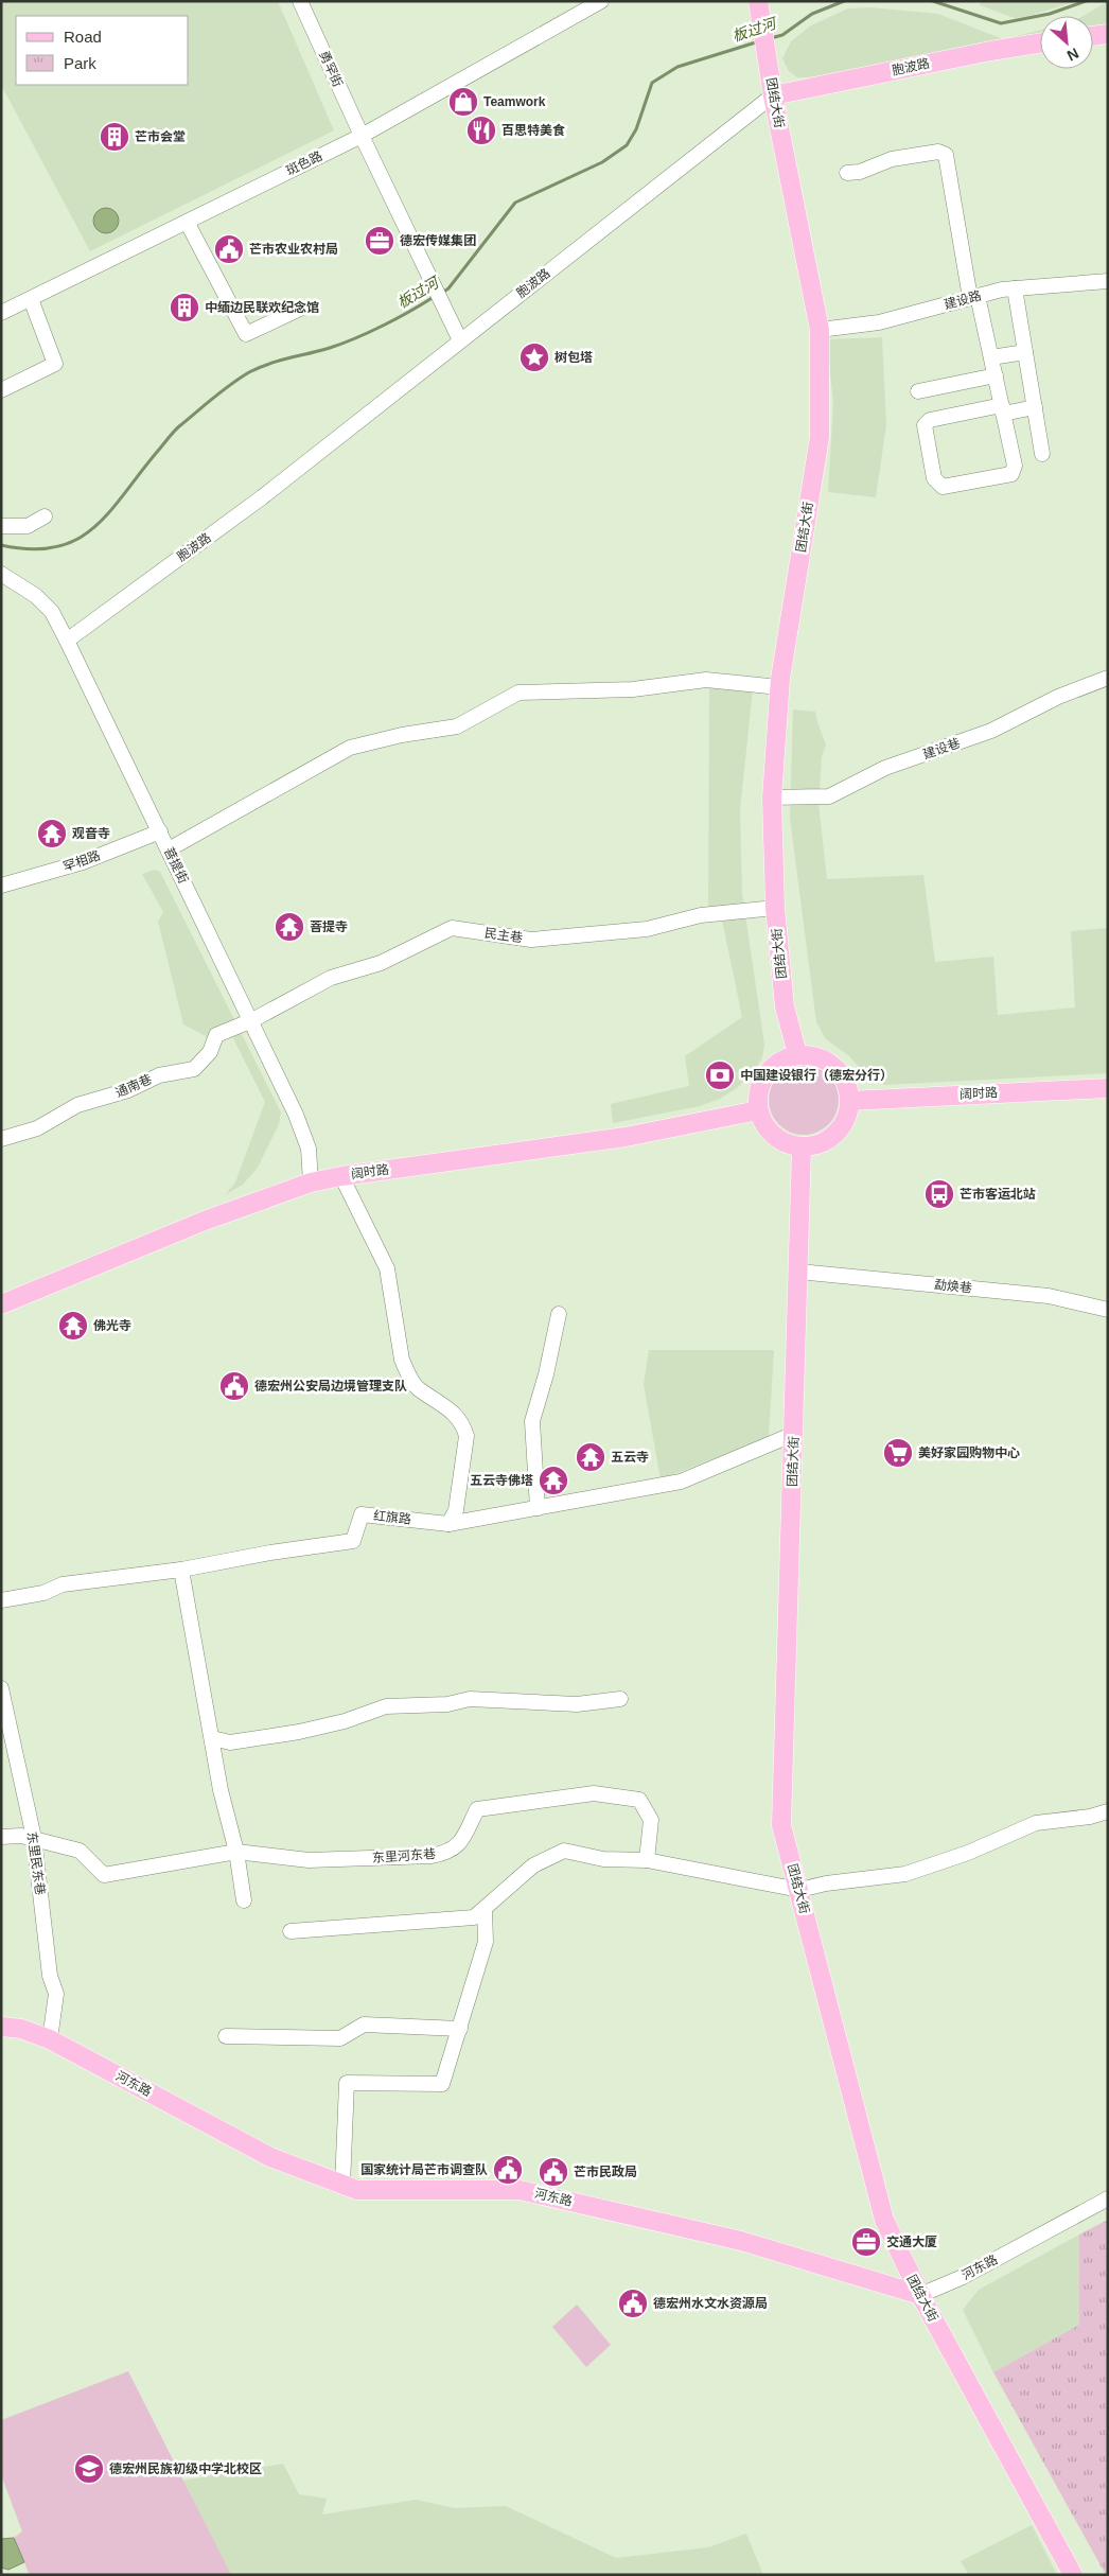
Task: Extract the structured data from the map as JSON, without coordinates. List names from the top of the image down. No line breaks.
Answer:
{"streets":{"main road":["胞波路","团结大街","阔时路","河东路"],"street":["勇罕街","斑色路","建设路","建设巷","罕相路","菩提街","民主巷","通南巷","勐焕巷","红旗路","东里河东巷","东里民东巷"]},"crossings":[["胞波路","勇罕街"],["胞波路","团结大街"],["胞波路","菩提街"],["勇罕街","斑色路"],["团结大街","建设路"],["团结大街","建设巷"],["团结大街","民主巷"],["团结大街","阔时路"],["团结大街","勐焕巷"],["团结大街","红旗路"],["团结大街","河东路"],["罕相路","菩提街"],["菩提街","民主巷"],["菩提街","通南巷"],["菩提街","阔时路"],["民主巷","通南巷"],["东里河东巷","东里民东巷"],["东里民东巷","河东路"]],"water":["板过河"],"places":{"shop":["Teamwork"],"restaurant":["百思特美食"],"building":["芒市会堂","中缅边民联欢纪念馆"],"office":["德宏传媒集团","交通大厦"],"public building":["芒市农业农村局","德宏州公安局边境管理支队","国家统计局芒市调查队","芒市民政局","德宏州水文水资源局"],"place":["树包塔"],"temple":["观音寺","菩提寺","佛光寺","五云寺","五云寺佛塔"],"bank":["中国建设银行（德宏分行）"],"bus stop":["芒市客运北站"],"supermarket":["美好家园购物中心"],"school or university":["德宏州民族初级中学北校区"]},"legend":["Road","Park"],"north":"bottom right"}
